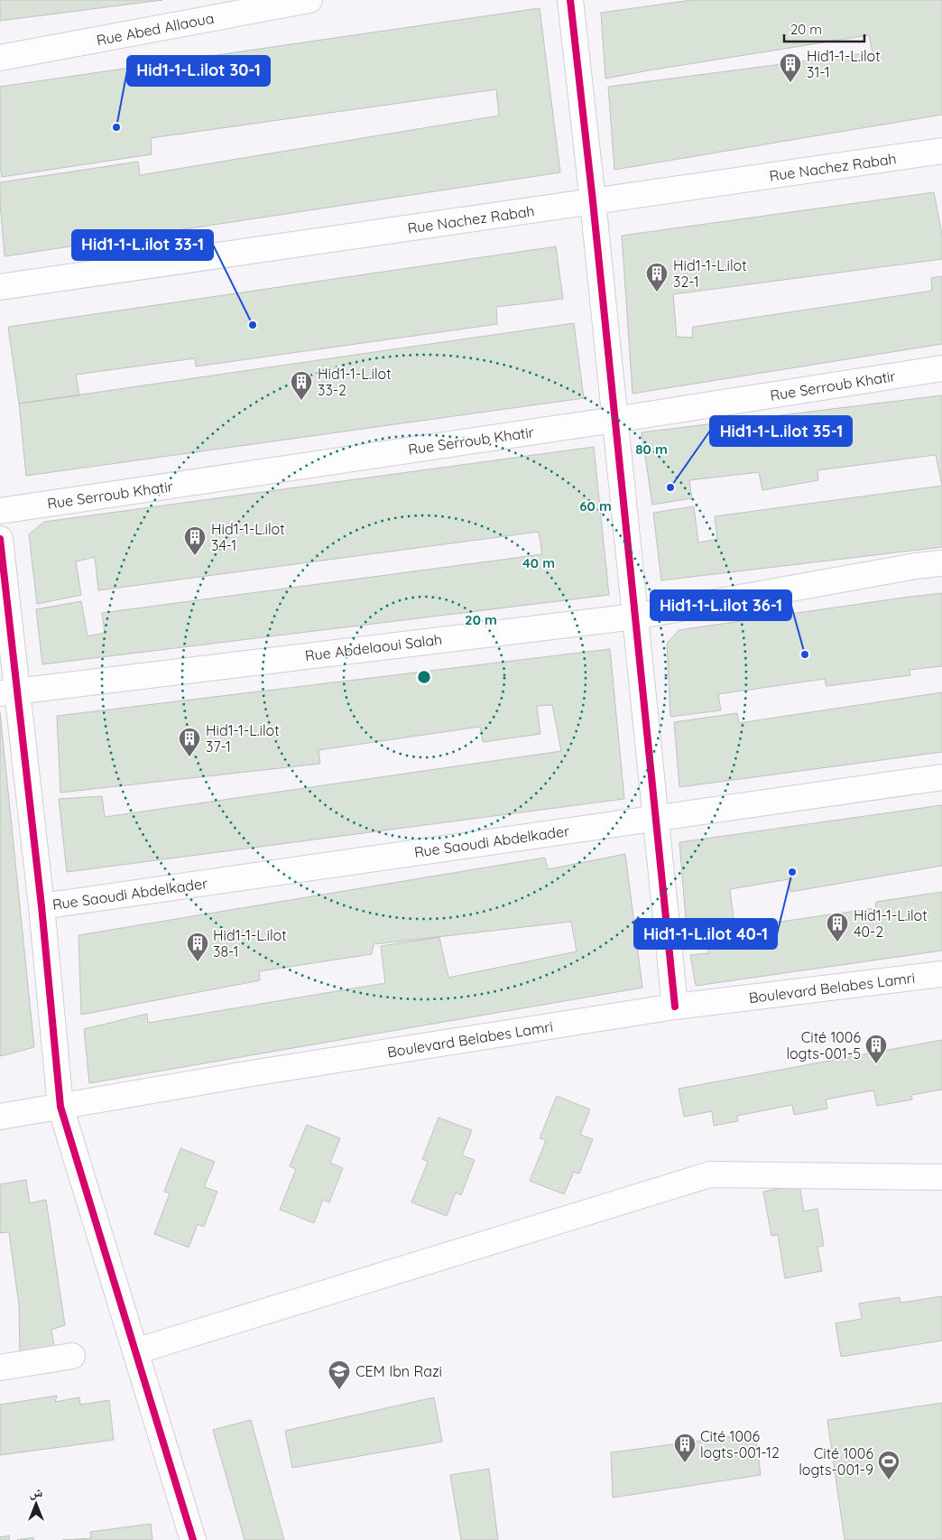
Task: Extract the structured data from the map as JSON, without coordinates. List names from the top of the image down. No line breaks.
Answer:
{"streets":{"street":["Rue Abed Allaoua","Rue Nachez Rabah","Rue Serroub Khatir","Rue Abdelaoui Salah","Rue Saoudi Abdelkader","Boulevard Belabes Lamri"]},"places":{"building":["Hid1-1-L.ilot 31-1","Hid1-1-L.ilot 32-1","Hid1-1-L.ilot 33-2","Hid1-1-L.ilot 34-1","Hid1-1-L.ilot 37-1","Hid1-1-L.ilot 40-2","Hid1-1-L.ilot 38-1","Cité 1006 logts-001-5","Cité 1006 logts-001-12"],"other":["Hid1-1-L.ilot 30-1","Hid1-1-L.ilot 33-1","Hid1-1-L.ilot 35-1","Hid1-1-L.ilot 36-1","Hid1-1-L.ilot 40-1"],"school or university":["CEM Ibn Razi"],"sports":["Cité 1006 logts-001-9"]},"scale_bar":"20 m","north":"top","rings":["80 m","60 m","40 m","20 m"]}
